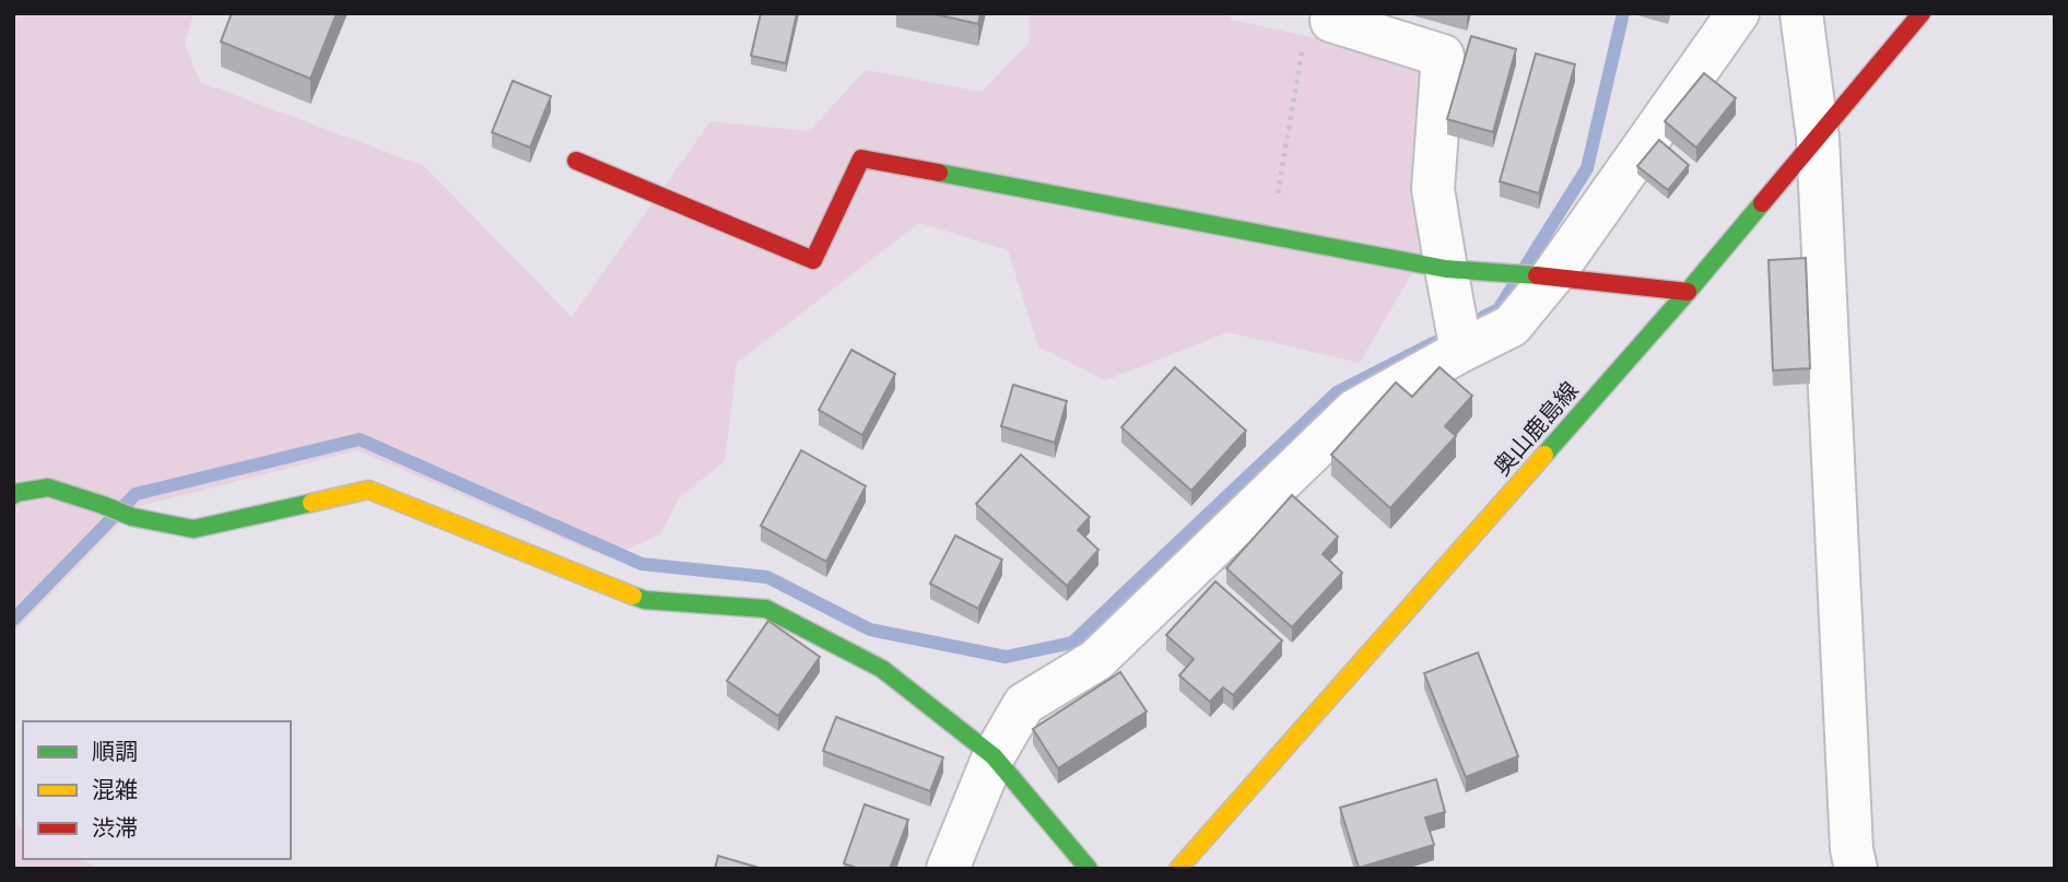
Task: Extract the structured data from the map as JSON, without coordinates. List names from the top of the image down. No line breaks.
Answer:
{"streets":{"street":["奥山鹿島線"]},"legend":["順調","混雑","渋滞"]}
